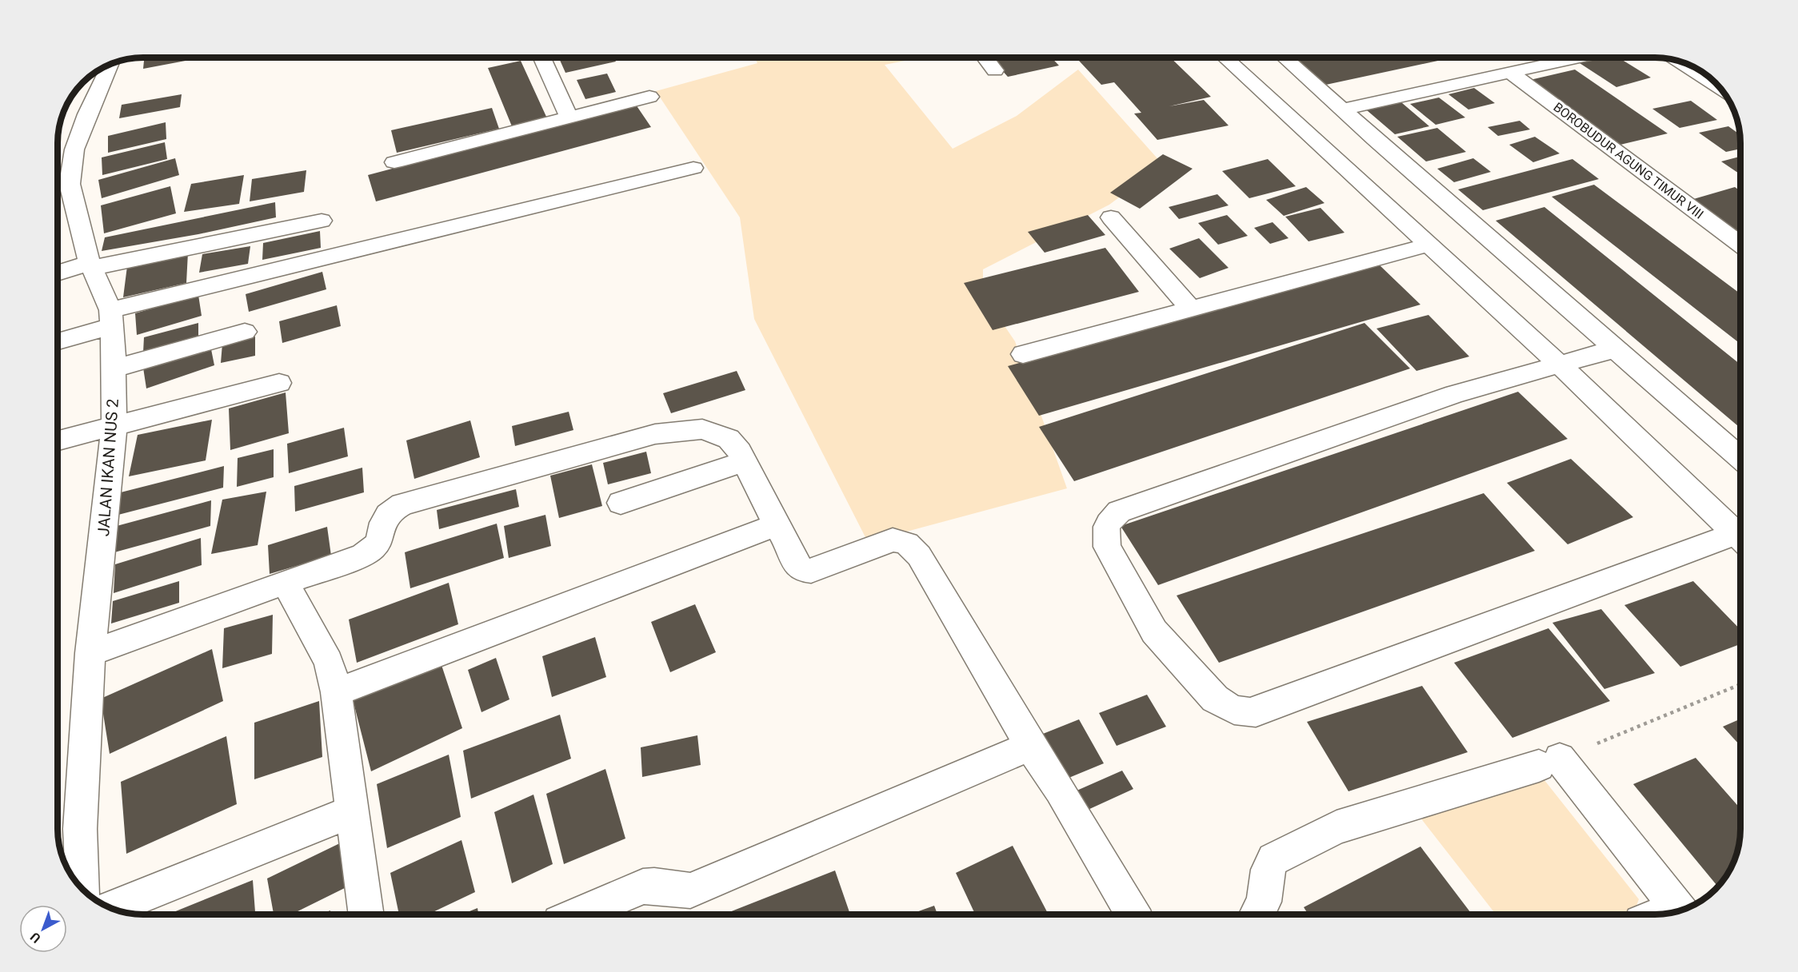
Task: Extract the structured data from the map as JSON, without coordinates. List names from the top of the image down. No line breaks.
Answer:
{"streets":{"street":["BOROBUDUR AGUNG TIMUR VIII","JALAN IKAN NUS 2"]},"north":"bottom left"}
